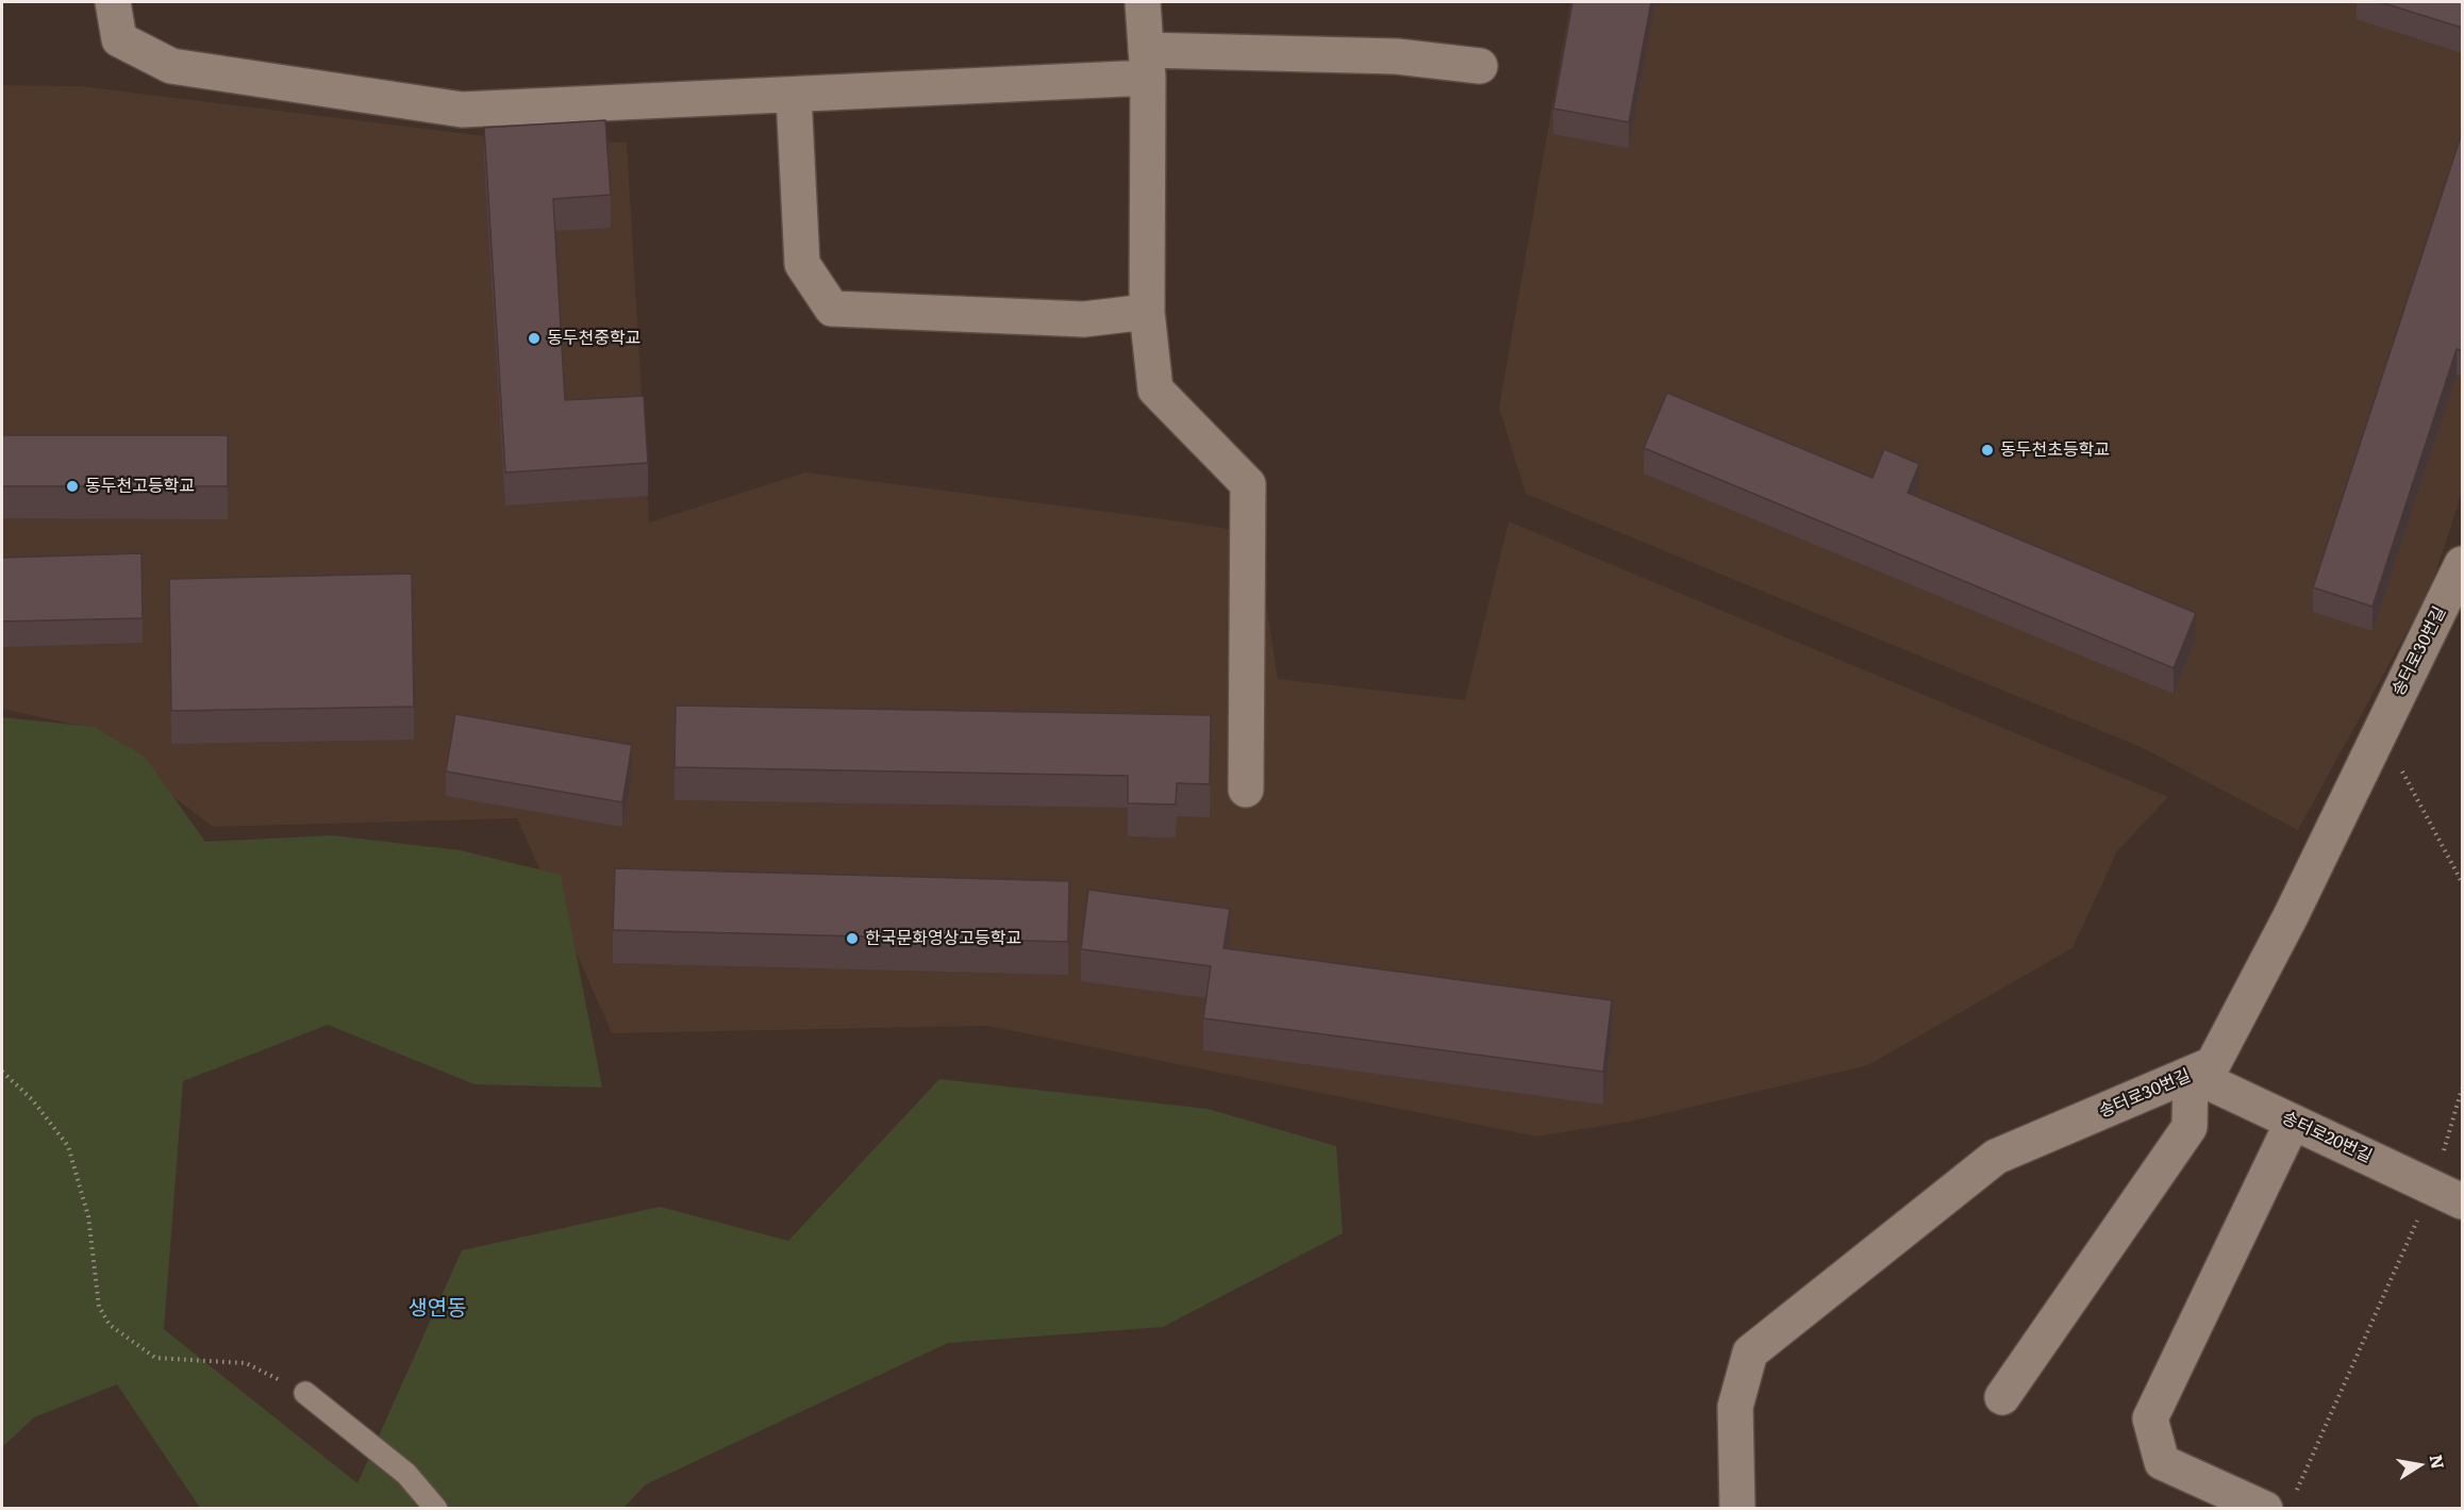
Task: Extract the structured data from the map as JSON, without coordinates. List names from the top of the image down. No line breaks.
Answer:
{"streets":{"street":["송터로30번길","송터로20번길"]},"crossings":[["송터로30번길","송터로20번길"]],"districts":["생연동"],"places":["동두천중학교","동두천초등학교","동두천고등학교","한국문화영상고등학교"],"north":"right"}
